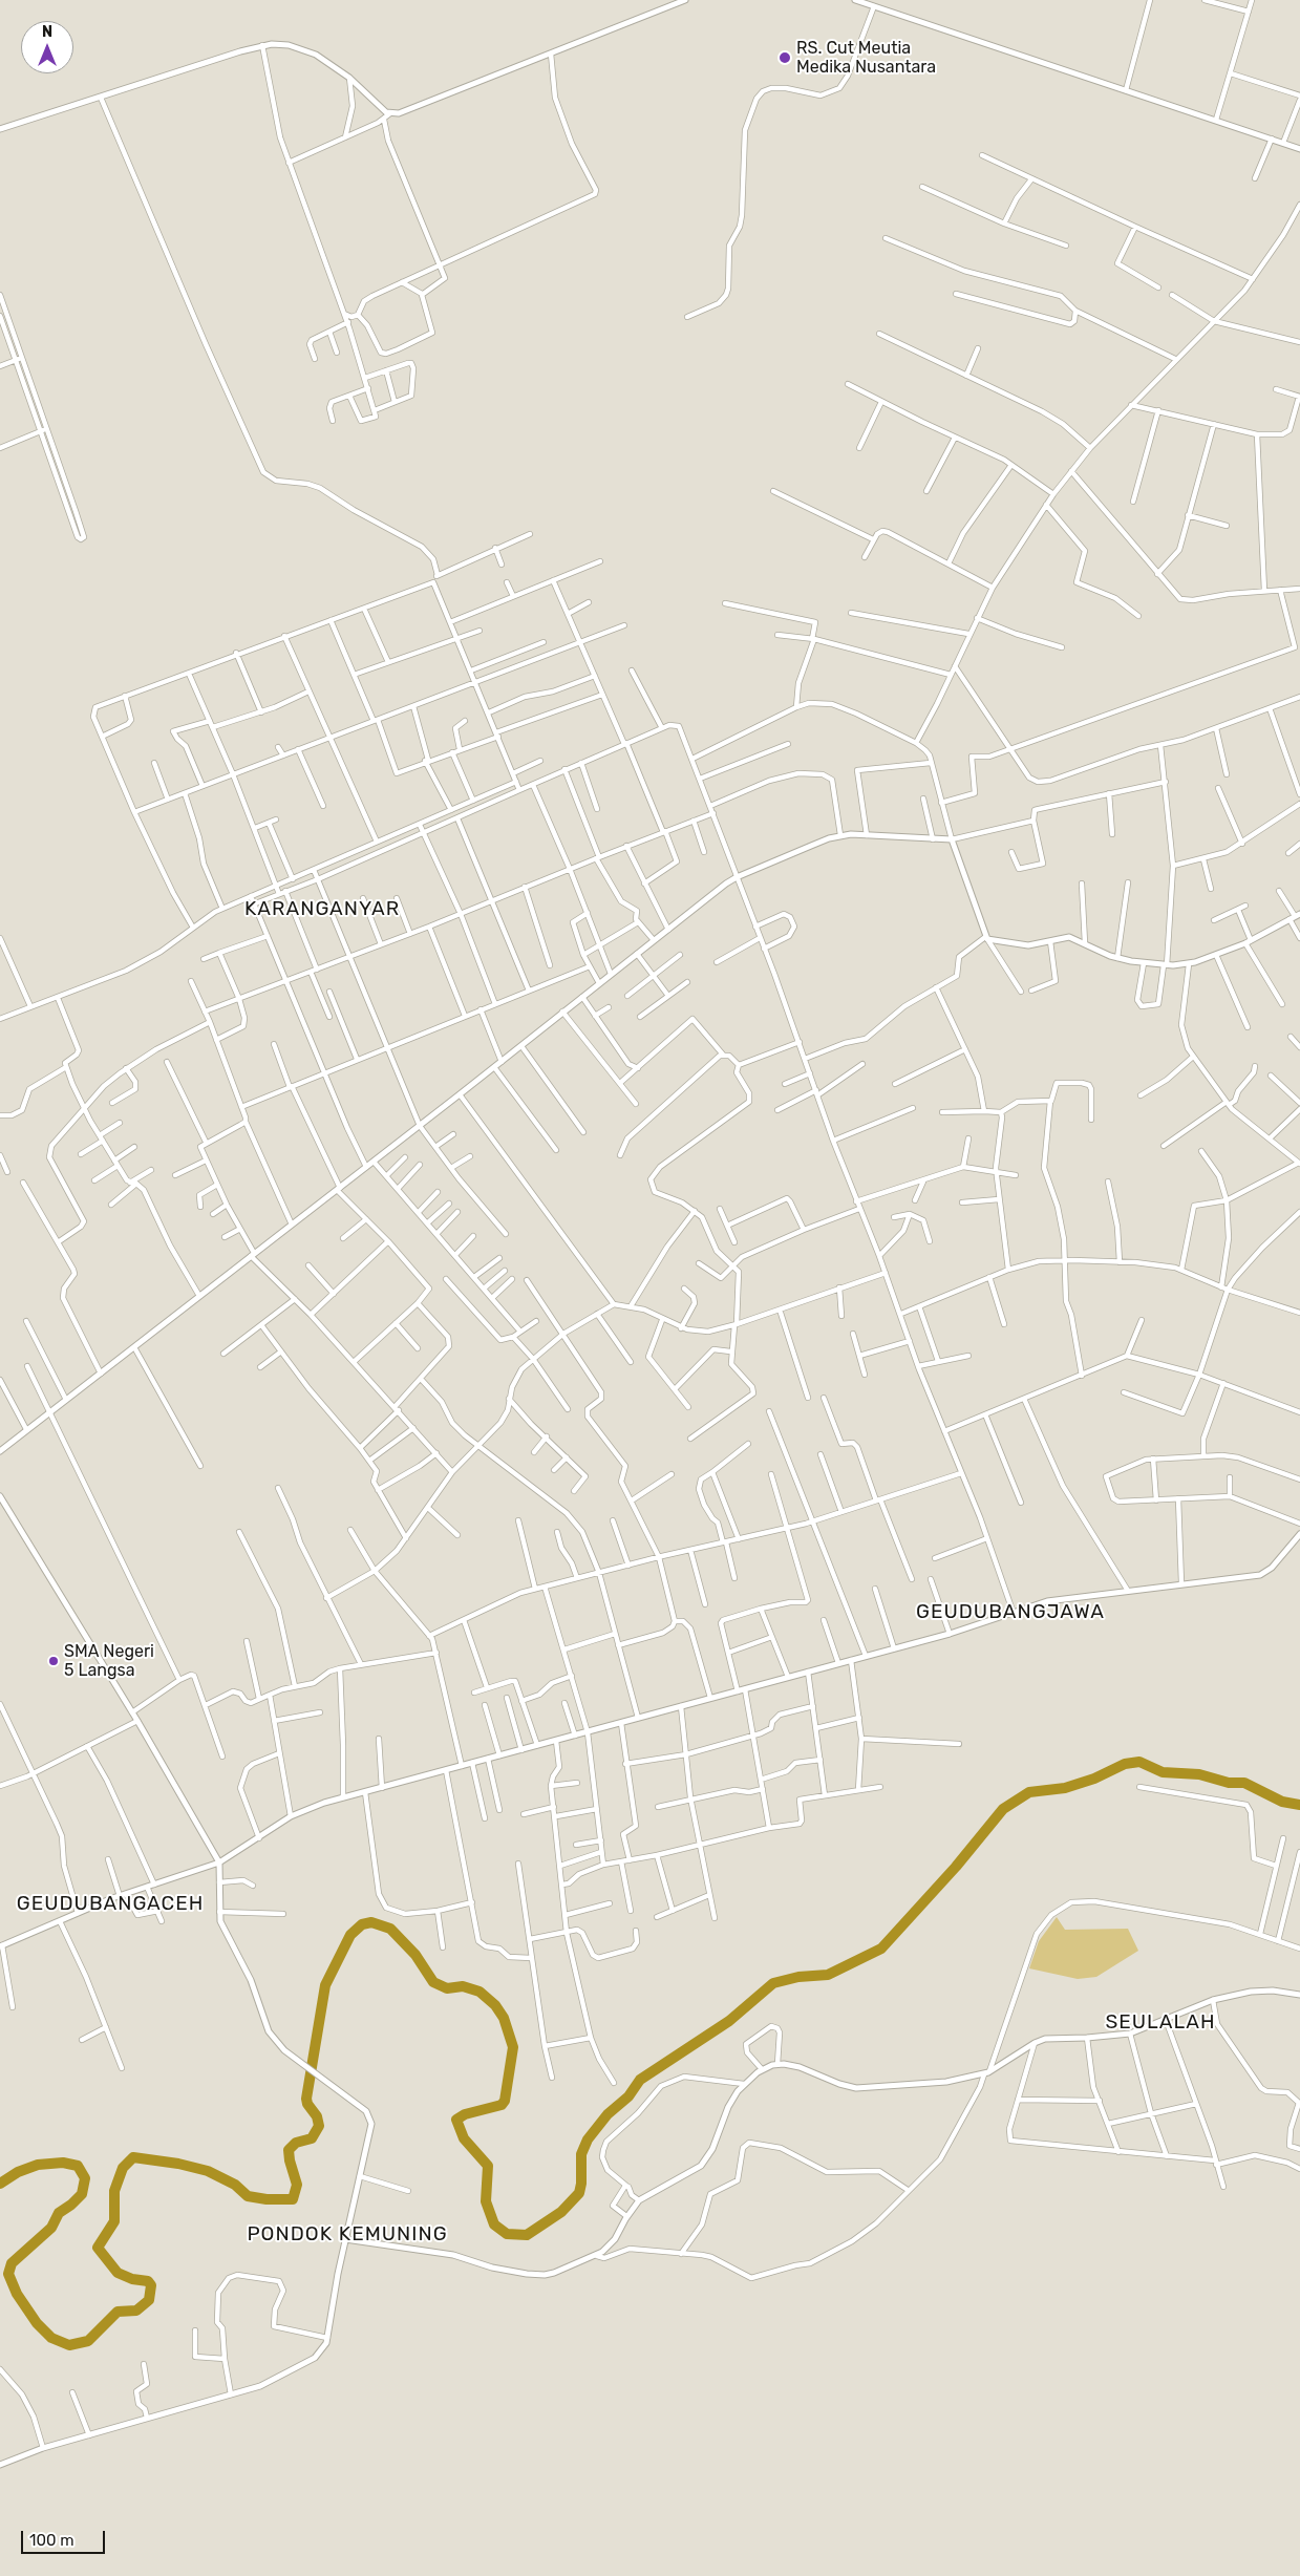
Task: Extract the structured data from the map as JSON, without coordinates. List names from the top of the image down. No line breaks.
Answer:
{"districts":["KARANGANYAR","GEUDUBANGJAWA","GEUDUBANGACEH","SEULALAH","PONDOK KEMUNING"],"places":["RS. Cut Meutia Medika Nusantara","SMA Negeri 5 Langsa"],"scale_bar":"100 m","north":"top"}
